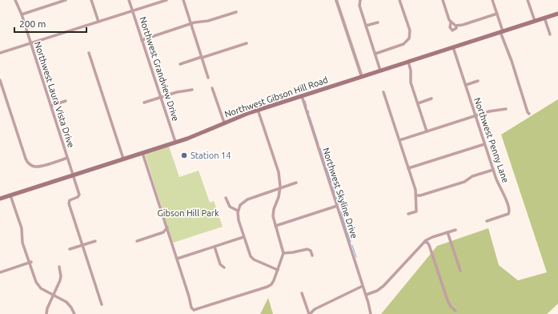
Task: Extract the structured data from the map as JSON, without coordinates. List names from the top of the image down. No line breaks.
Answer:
{"streets":{"main road":["Northwest Gibson Hill Road"],"street":["Northwest Grandview Drive","Northwest Laura Vista Drive","Northwest Penny Lane","Northwest Skyline Drive"]},"crossings":[["Northwest Grandview Drive","Northwest Gibson Hill Road"],["Northwest Laura Vista Drive","Northwest Gibson Hill Road"],["Northwest Gibson Hill Road","Northwest Penny Lane"],["Northwest Gibson Hill Road","Northwest Skyline Drive"]],"parks":["Gibson Hill Park"],"places":["Station 14"],"scale_bar":"200 m"}
